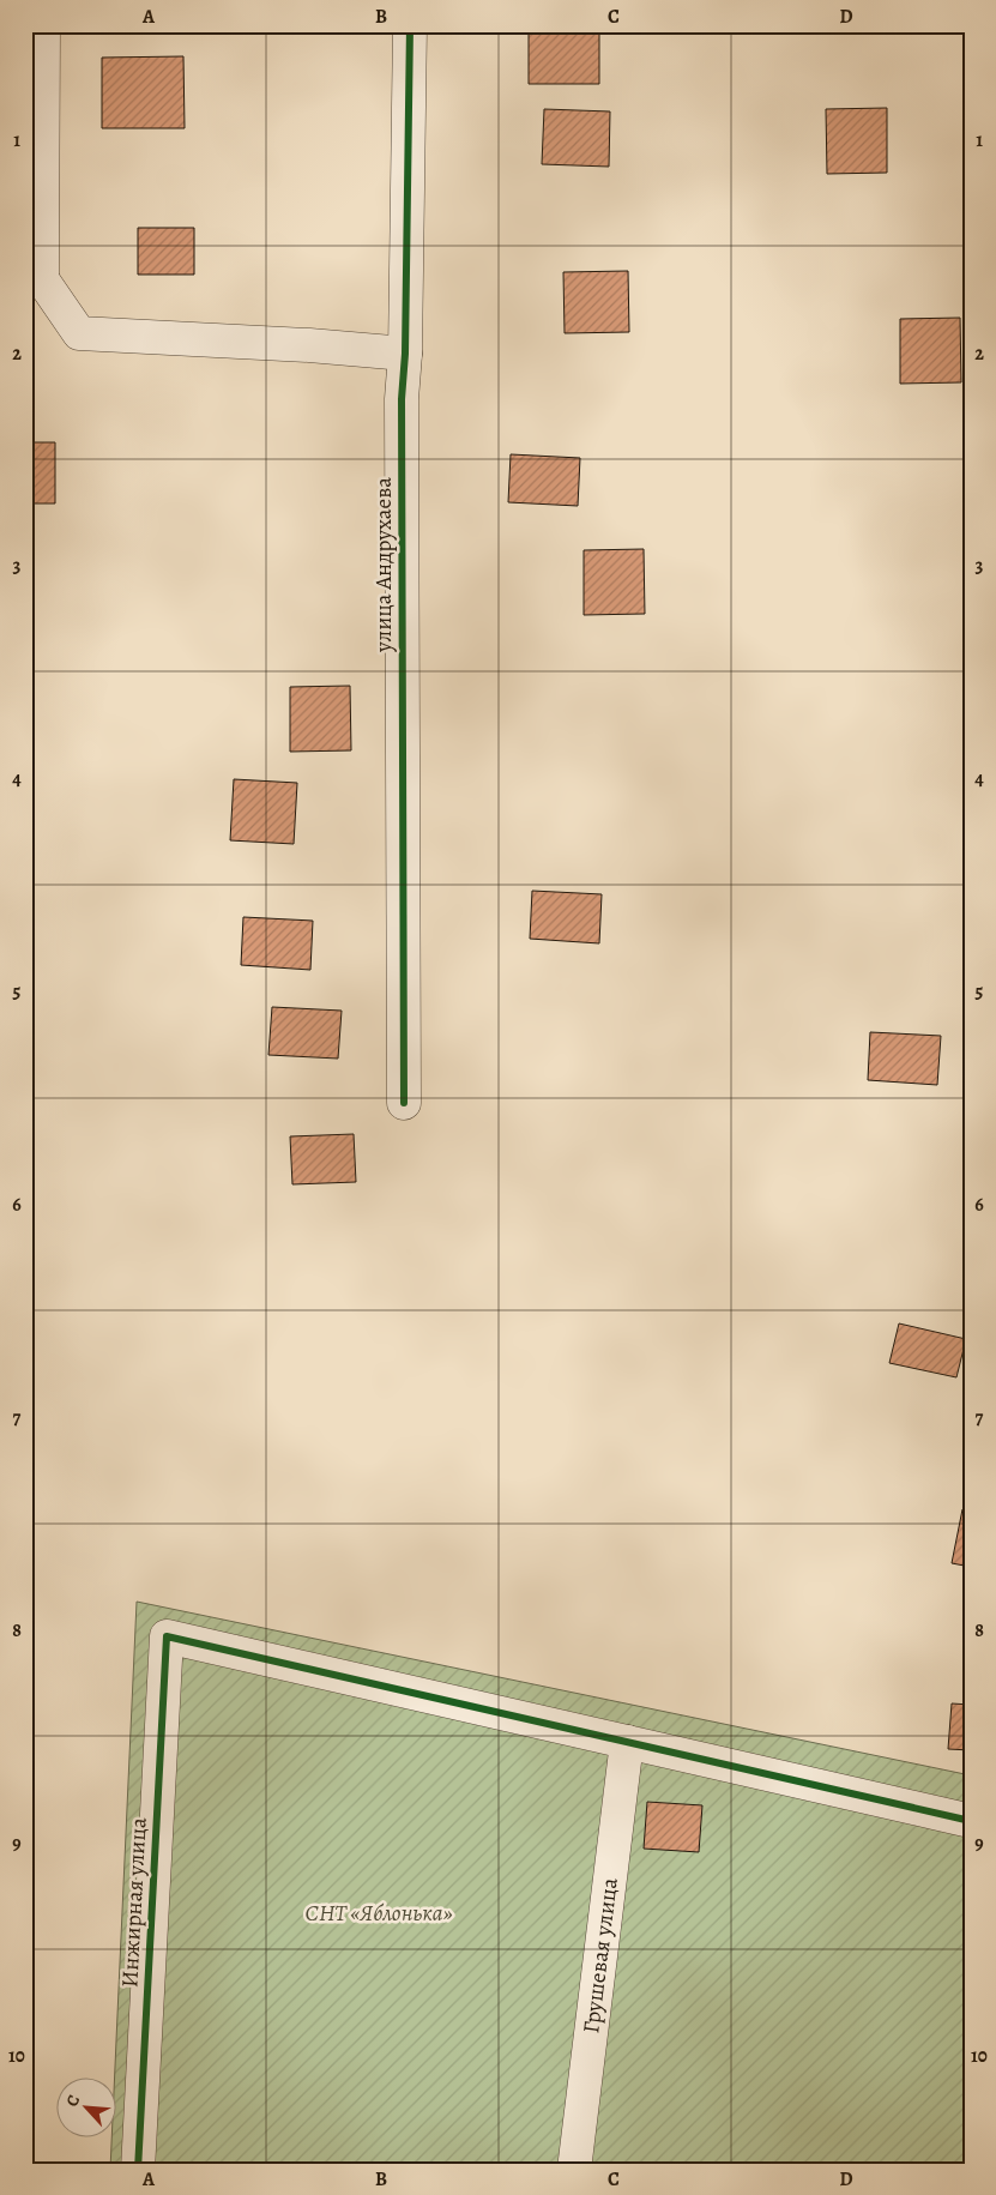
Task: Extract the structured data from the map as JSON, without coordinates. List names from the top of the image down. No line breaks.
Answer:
{"streets":{"street":["улица Андрухаева","Инжирная улица","Грушевая улица"]},"crossings":[["Инжирная улица","Грушевая улица"]],"parks":["СНТ «Яблонька»"],"north":"top left","grid":{"columns":["A","B","C","D"],"rows":["1","2","3","4","5","6","7","8","9","10"]}}
